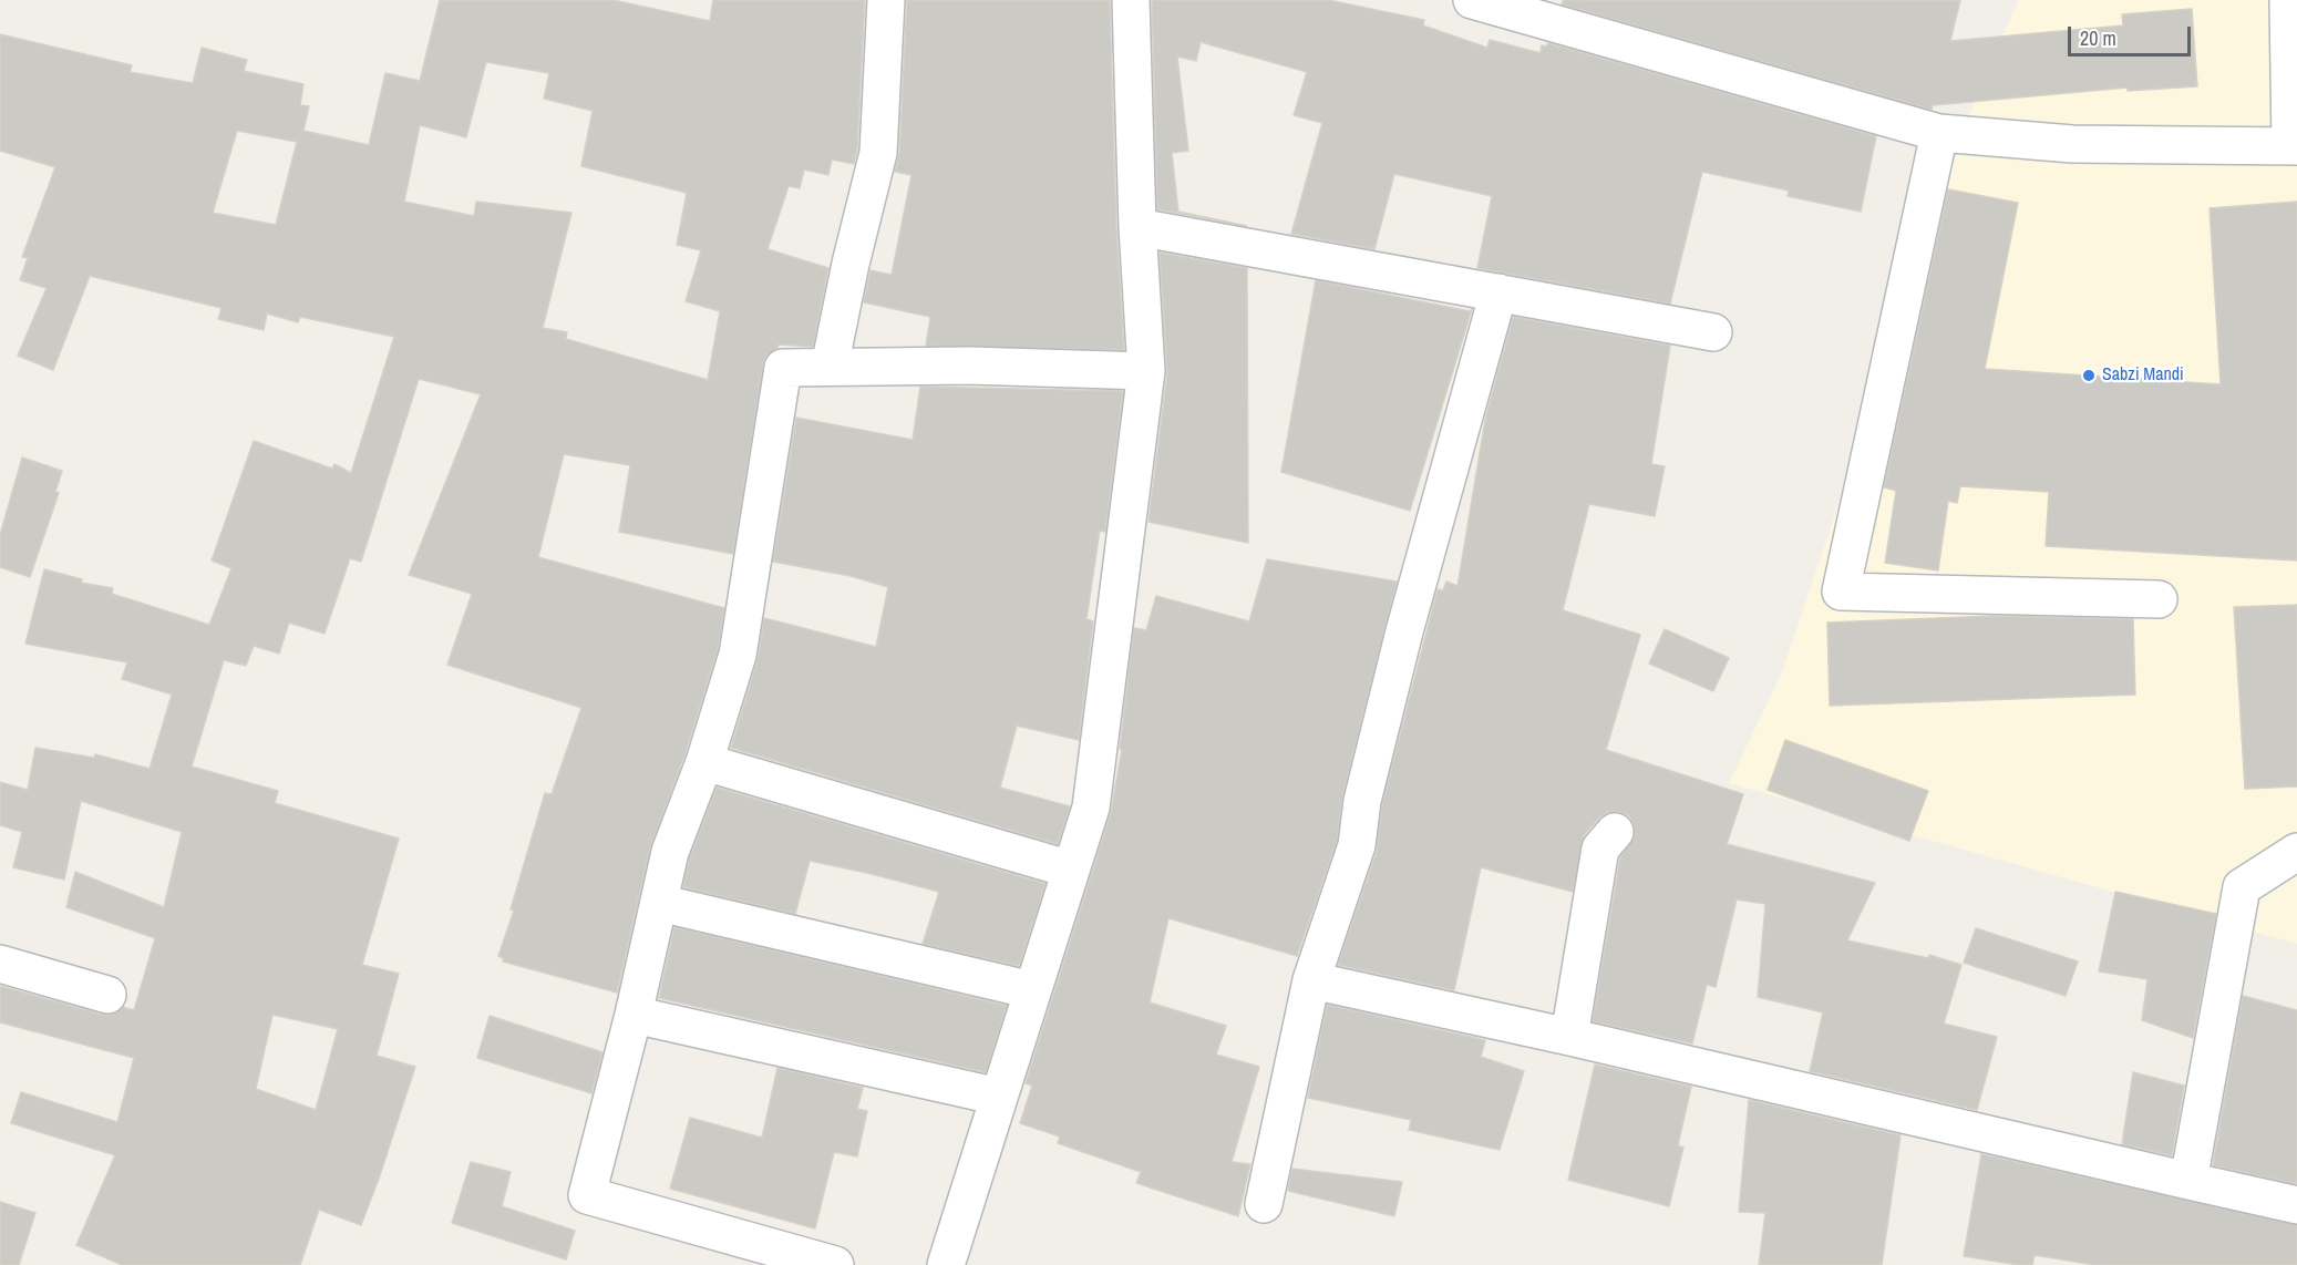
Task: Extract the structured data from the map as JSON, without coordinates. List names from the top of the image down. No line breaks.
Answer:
{"places":["Sabzi Mandi"],"scale_bar":"20 m"}
